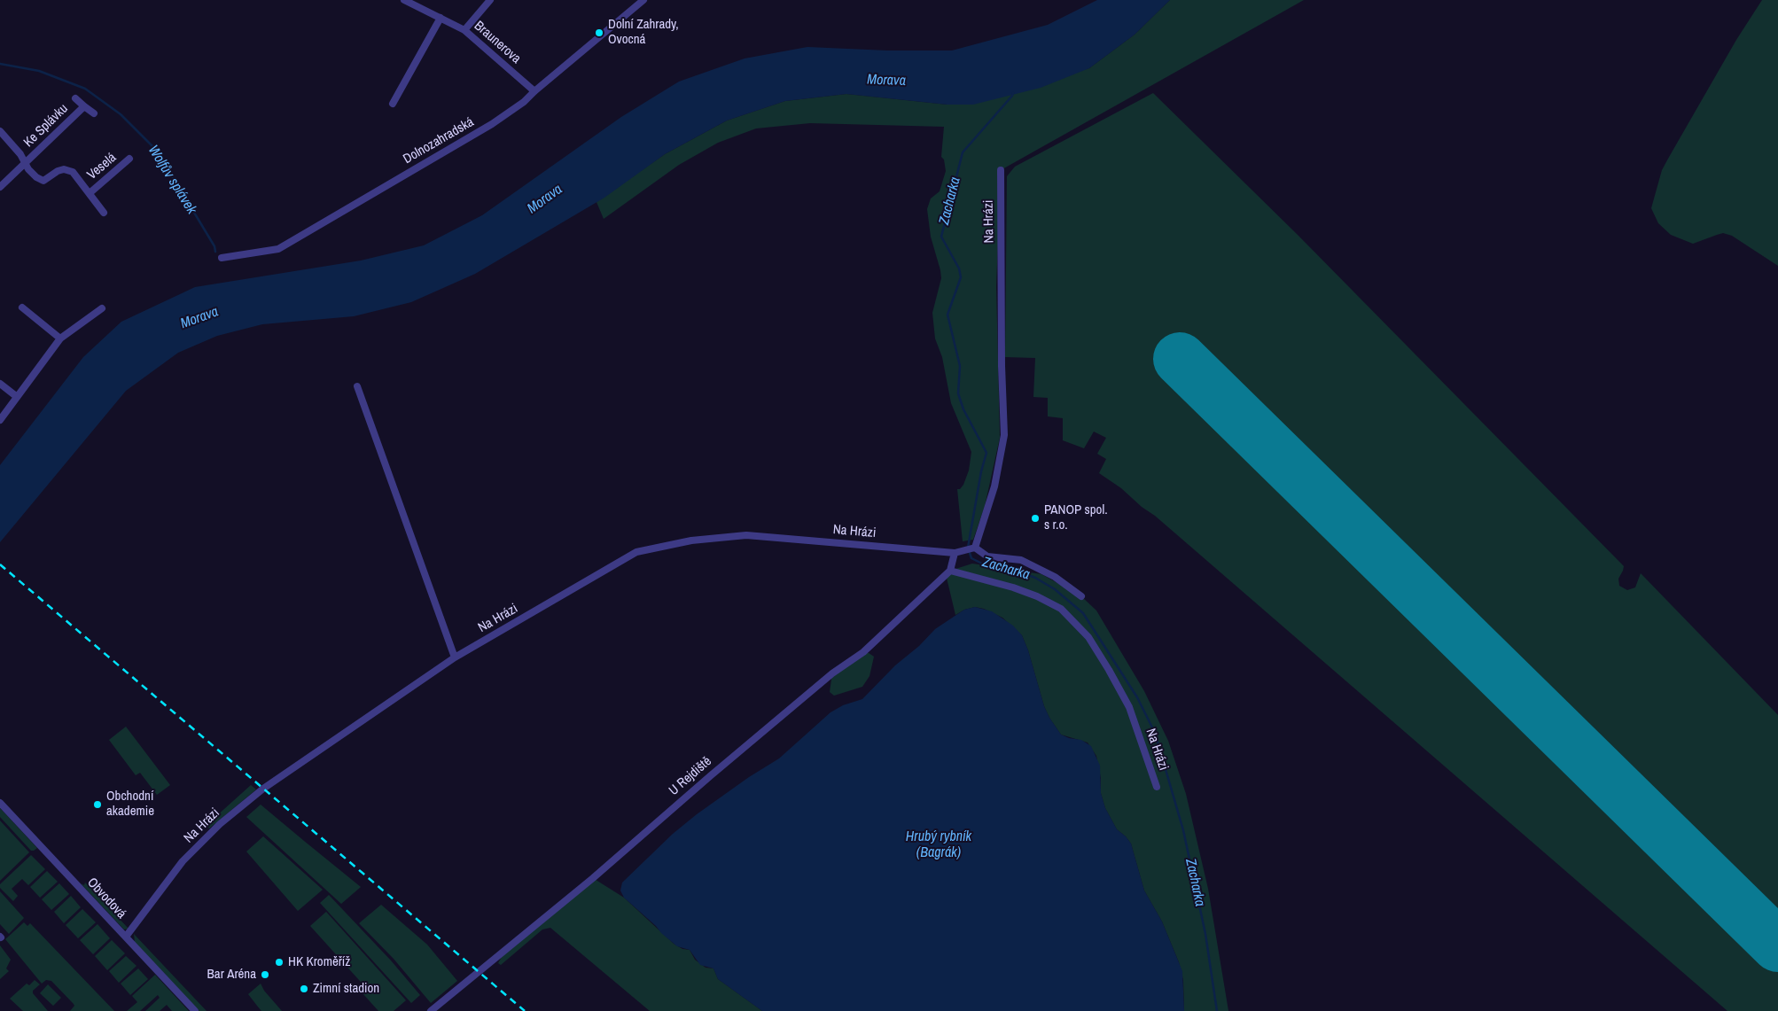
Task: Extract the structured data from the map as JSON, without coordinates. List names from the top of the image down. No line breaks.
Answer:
{"streets":{"street":["Braunerova","Ke Splávku","Dolnozahradská","Veselá","Na Hrázi","U Rejdiště","Obvodová"]},"crossings":[["Braunerova","Dolnozahradská"],["Ke Splávku","Veselá"],["Na Hrázi","U Rejdiště"],["Na Hrázi","Obvodová"]],"water":["Morava","Wolfův splávek","Zacharka","Hrubý rybník (Bagrák)"],"places":["Dolní Zahrady, Ovocná","PANOP spol. s r.o.","Obchodní akademie","HK Kroměříž","Bar Aréna","Zimní stadion"]}
